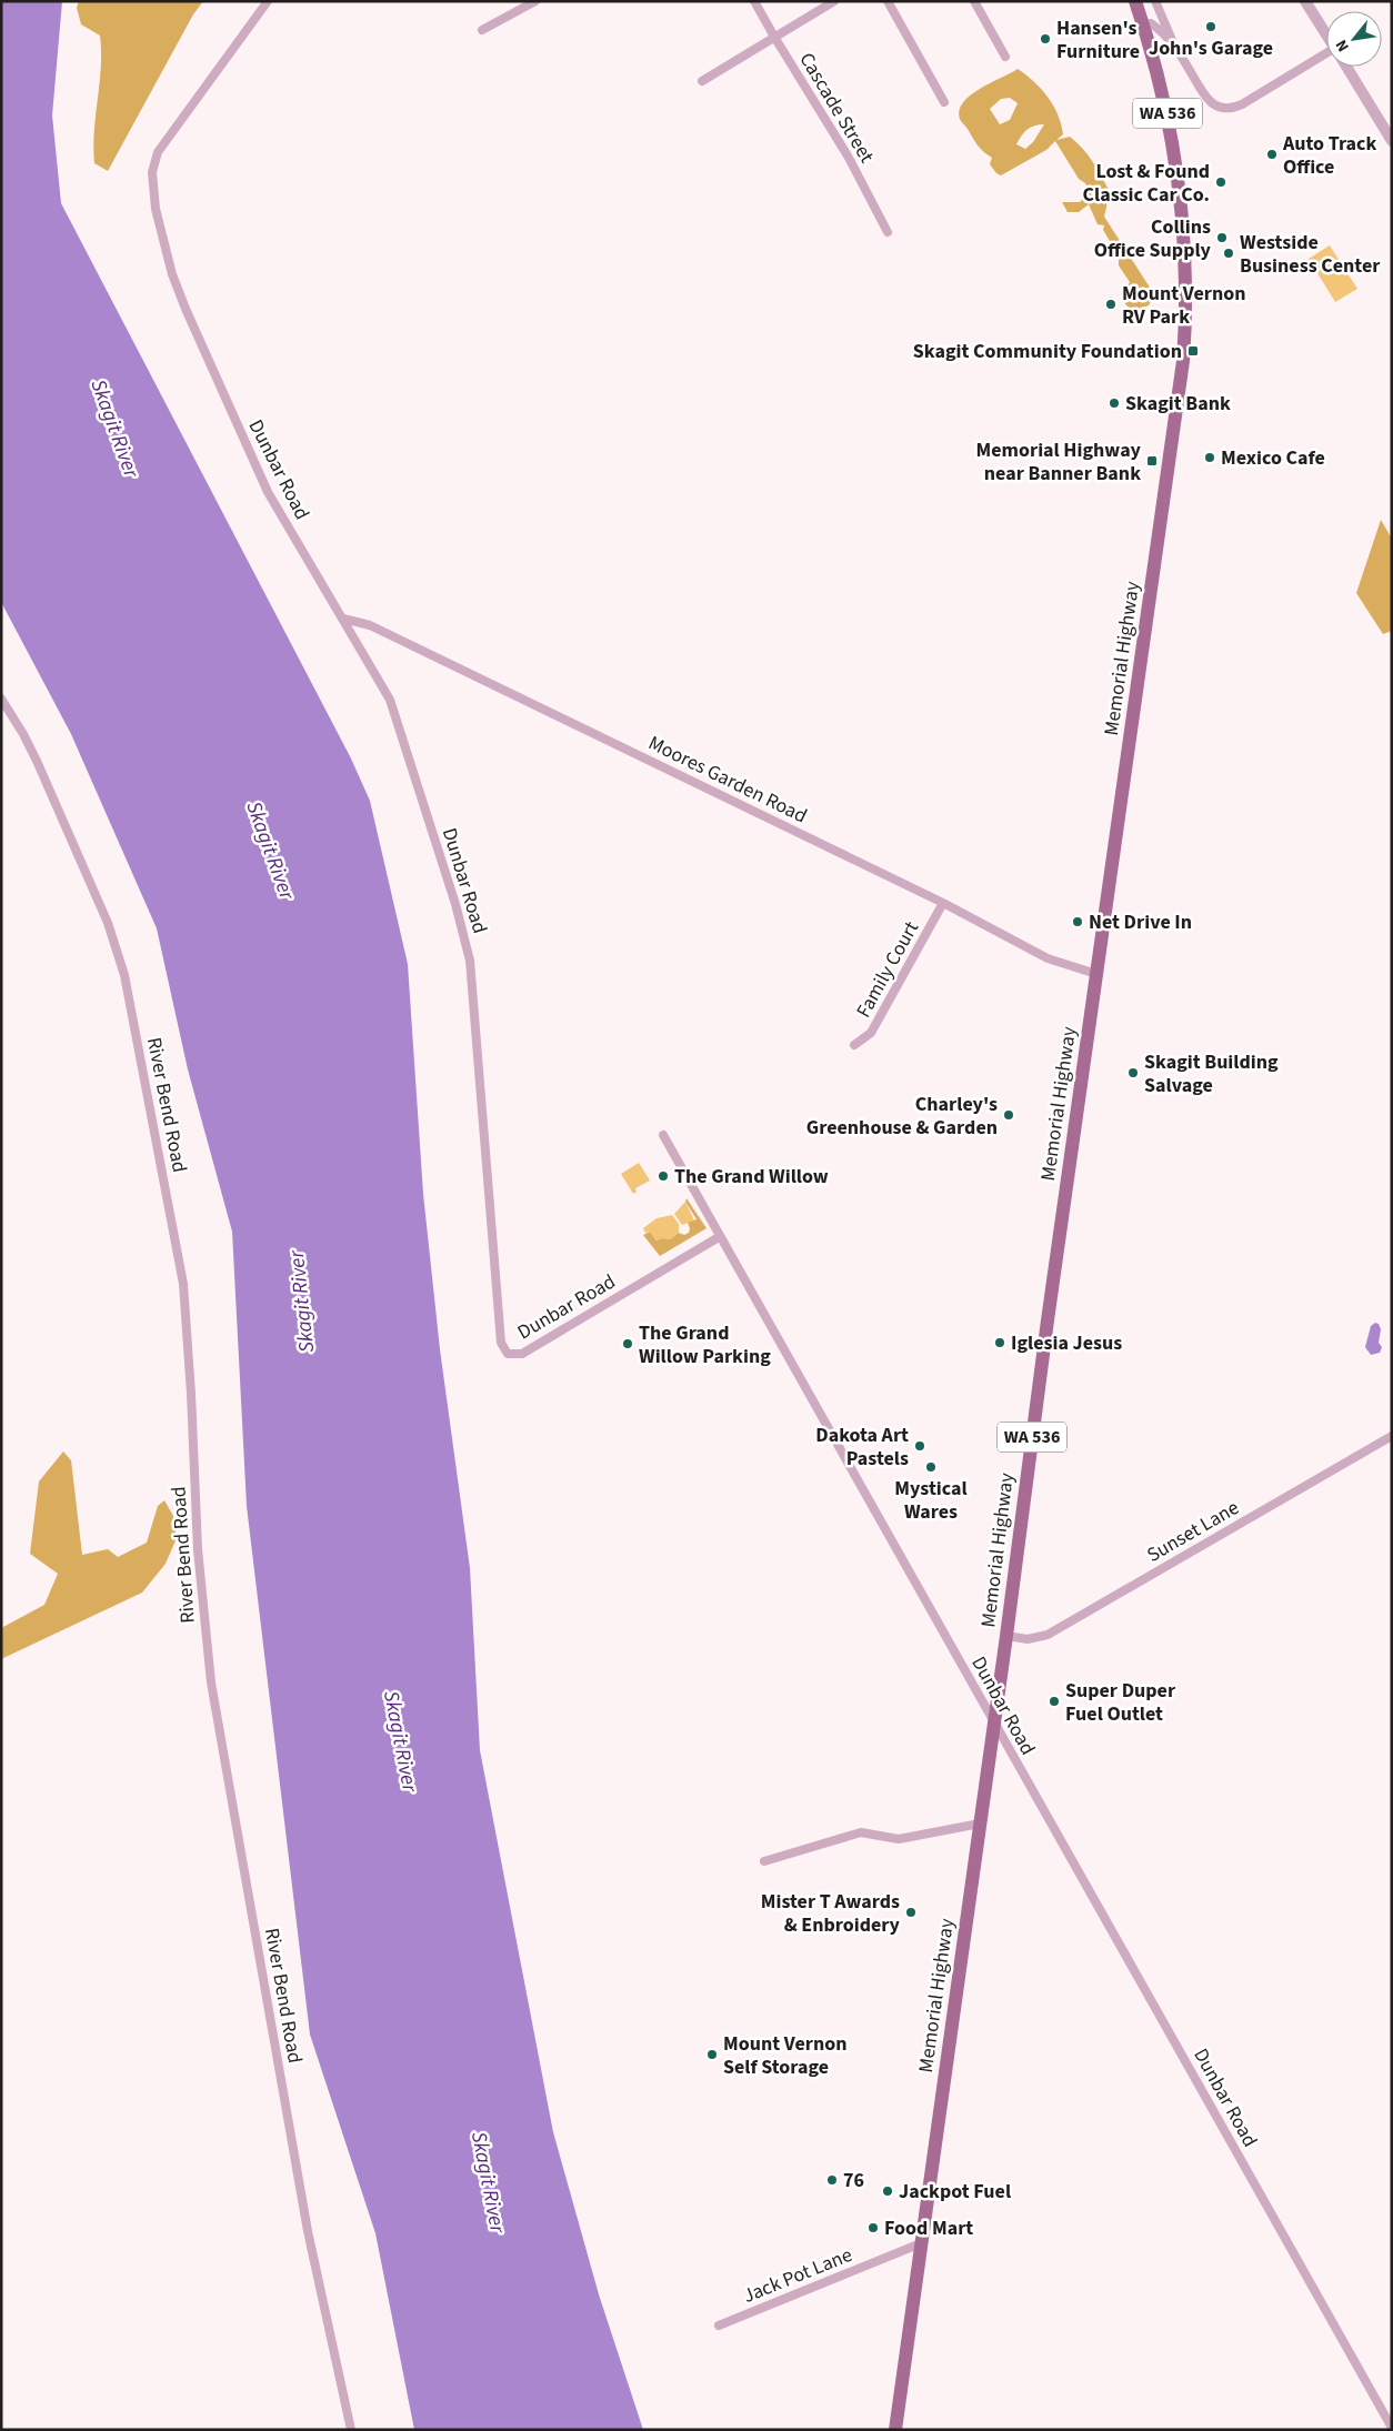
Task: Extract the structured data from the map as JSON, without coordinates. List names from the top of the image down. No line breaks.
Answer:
{"streets":{"main road":["WA 536","Memorial Highway"],"street":["Cascade Street","Dunbar Road","Moores Garden Road","Family Court","River Bend Road","Sunset Lane","Jack Pot Lane"]},"crossings":[["WA 536","Memorial Highway"],["Dunbar Road","Memorial Highway"],["Dunbar Road","Moores Garden Road"],["Memorial Highway","Moores Garden Road"],["Memorial Highway","Sunset Lane"],["Memorial Highway","Jack Pot Lane"],["Moores Garden Road","Family Court"]],"water":["Skagit River"],"places":{"other":["John's Garage","Hansen's Furniture","Auto Track Office","Lost & Found Classic Car Co.","Collins Office Supply","Westside Business Center","Mount Vernon RV Park","Skagit Bank","Mexico Cafe","Net Drive In","Skagit Building Salvage","Charley's Greenhouse & Garden","The Grand Willow","Iglesia Jesus","The Grand Willow Parking","Dakota Art Pastels","Mystical Wares","Super Duper Fuel Outlet","Mister T Awards & Enbroidery","Mount Vernon Self Storage","76","Jackpot Fuel","Food Mart"],"transit":["Skagit Community Foundation","Memorial Highway near Banner Bank"]},"north":"bottom left"}
